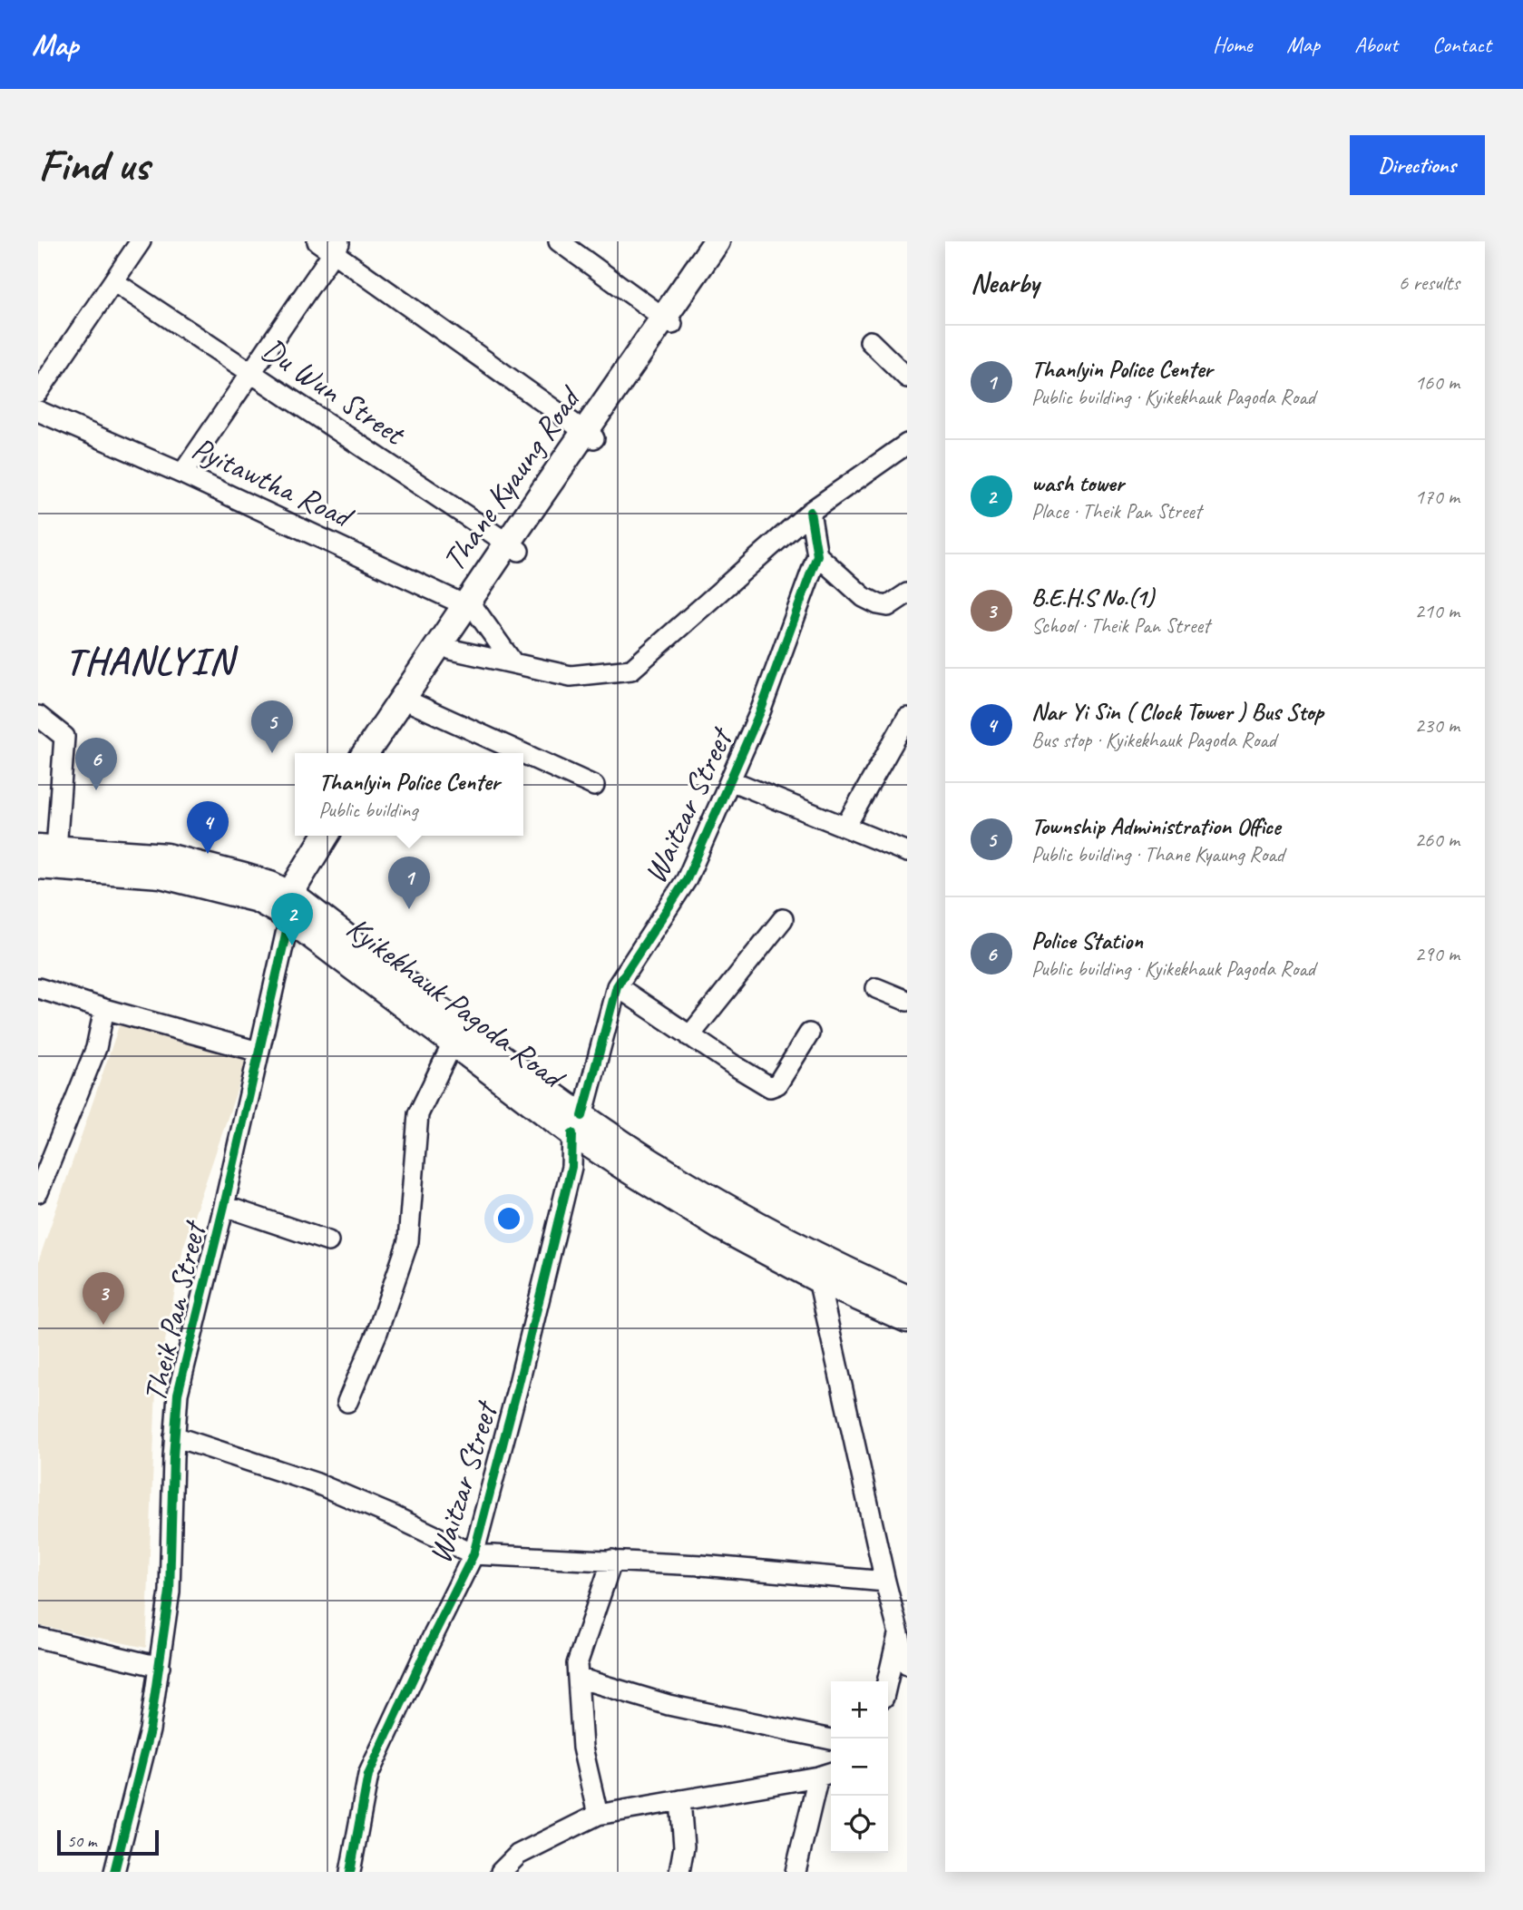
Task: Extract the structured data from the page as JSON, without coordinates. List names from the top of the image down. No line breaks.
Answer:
{"streets":{"main road":["Thane Kyaung Road","Kyikekhauk Pagoda Road"],"street":["Du Wun Street","Pyitawtha Road","Waitzar Street","Theik Pan Street"]},"crossings":[["Du Wun Street","Thane Kyaung Road"],["Thane Kyaung Road","Pyitawtha Road"],["Waitzar Street","Kyikekhauk Pagoda Road"],["Kyikekhauk Pagoda Road","Theik Pan Street"]],"districts":["THANLYIN"],"scale_bar":"50 m","page":{"header":"Map","nav":["Home","Map","About","Contact"],"buttons":"Directions","title":"Find us","heading":["Nearby","6 results"],"list":[{"mark":"1","name":"Thanlyin Police Center","note":"Public building · Kyikekhauk Pagoda Road","value":"160 m"},{"mark":"2","name":"wash tower","note":"Place · Theik Pan Street","value":"170 m"},{"mark":"3","name":"B.E.H.S No.(1)","note":"School · Theik Pan Street","value":"210 m"},{"mark":"4","name":"Nar Yi Sin ( Clock Tower ) Bus Stop","note":"Bus stop · Kyikekhauk Pagoda Road","value":"230 m"},{"mark":"5","name":"Township Administration Office","note":"Public building · Thane Kyaung Road","value":"260 m"},{"mark":"6","name":"Police Station","note":"Public building · Kyikekhauk Pagoda Road","value":"290 m"}],"pins":["5","6","4","1","2","3"],"popup":["Thanlyin Police Center","Public building"],"map_buttons":["+","−"],"scale":"50 m"}}
